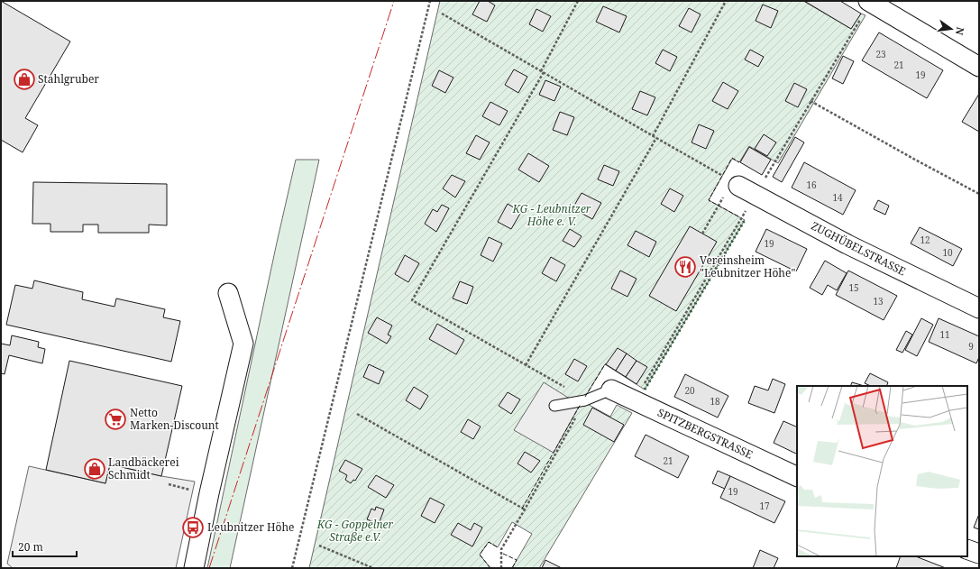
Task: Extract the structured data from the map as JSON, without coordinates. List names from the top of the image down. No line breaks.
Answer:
{"streets":{"street":["ZUGHÜBELSTRASSE","SPITZBERGSTRASSE"]},"parks":["KG - Leubnitzer Höhe e. V.","KG - Goppelner Straße e.V."],"places":{"shop":["Stahlgruber","Landbäckerei Schmidt"],"restaurant":["Vereinsheim \"Leubnitzer Höhe\""],"supermarket":["Netto Marken-Discount"],"bus stop":["Leubnitzer Höhe"]},"house_numbers":["23","21","19","16","14","12","19","10","15","13","11","9","20","18","21","19","17"],"scale_bar":"20 m","north":"right"}
